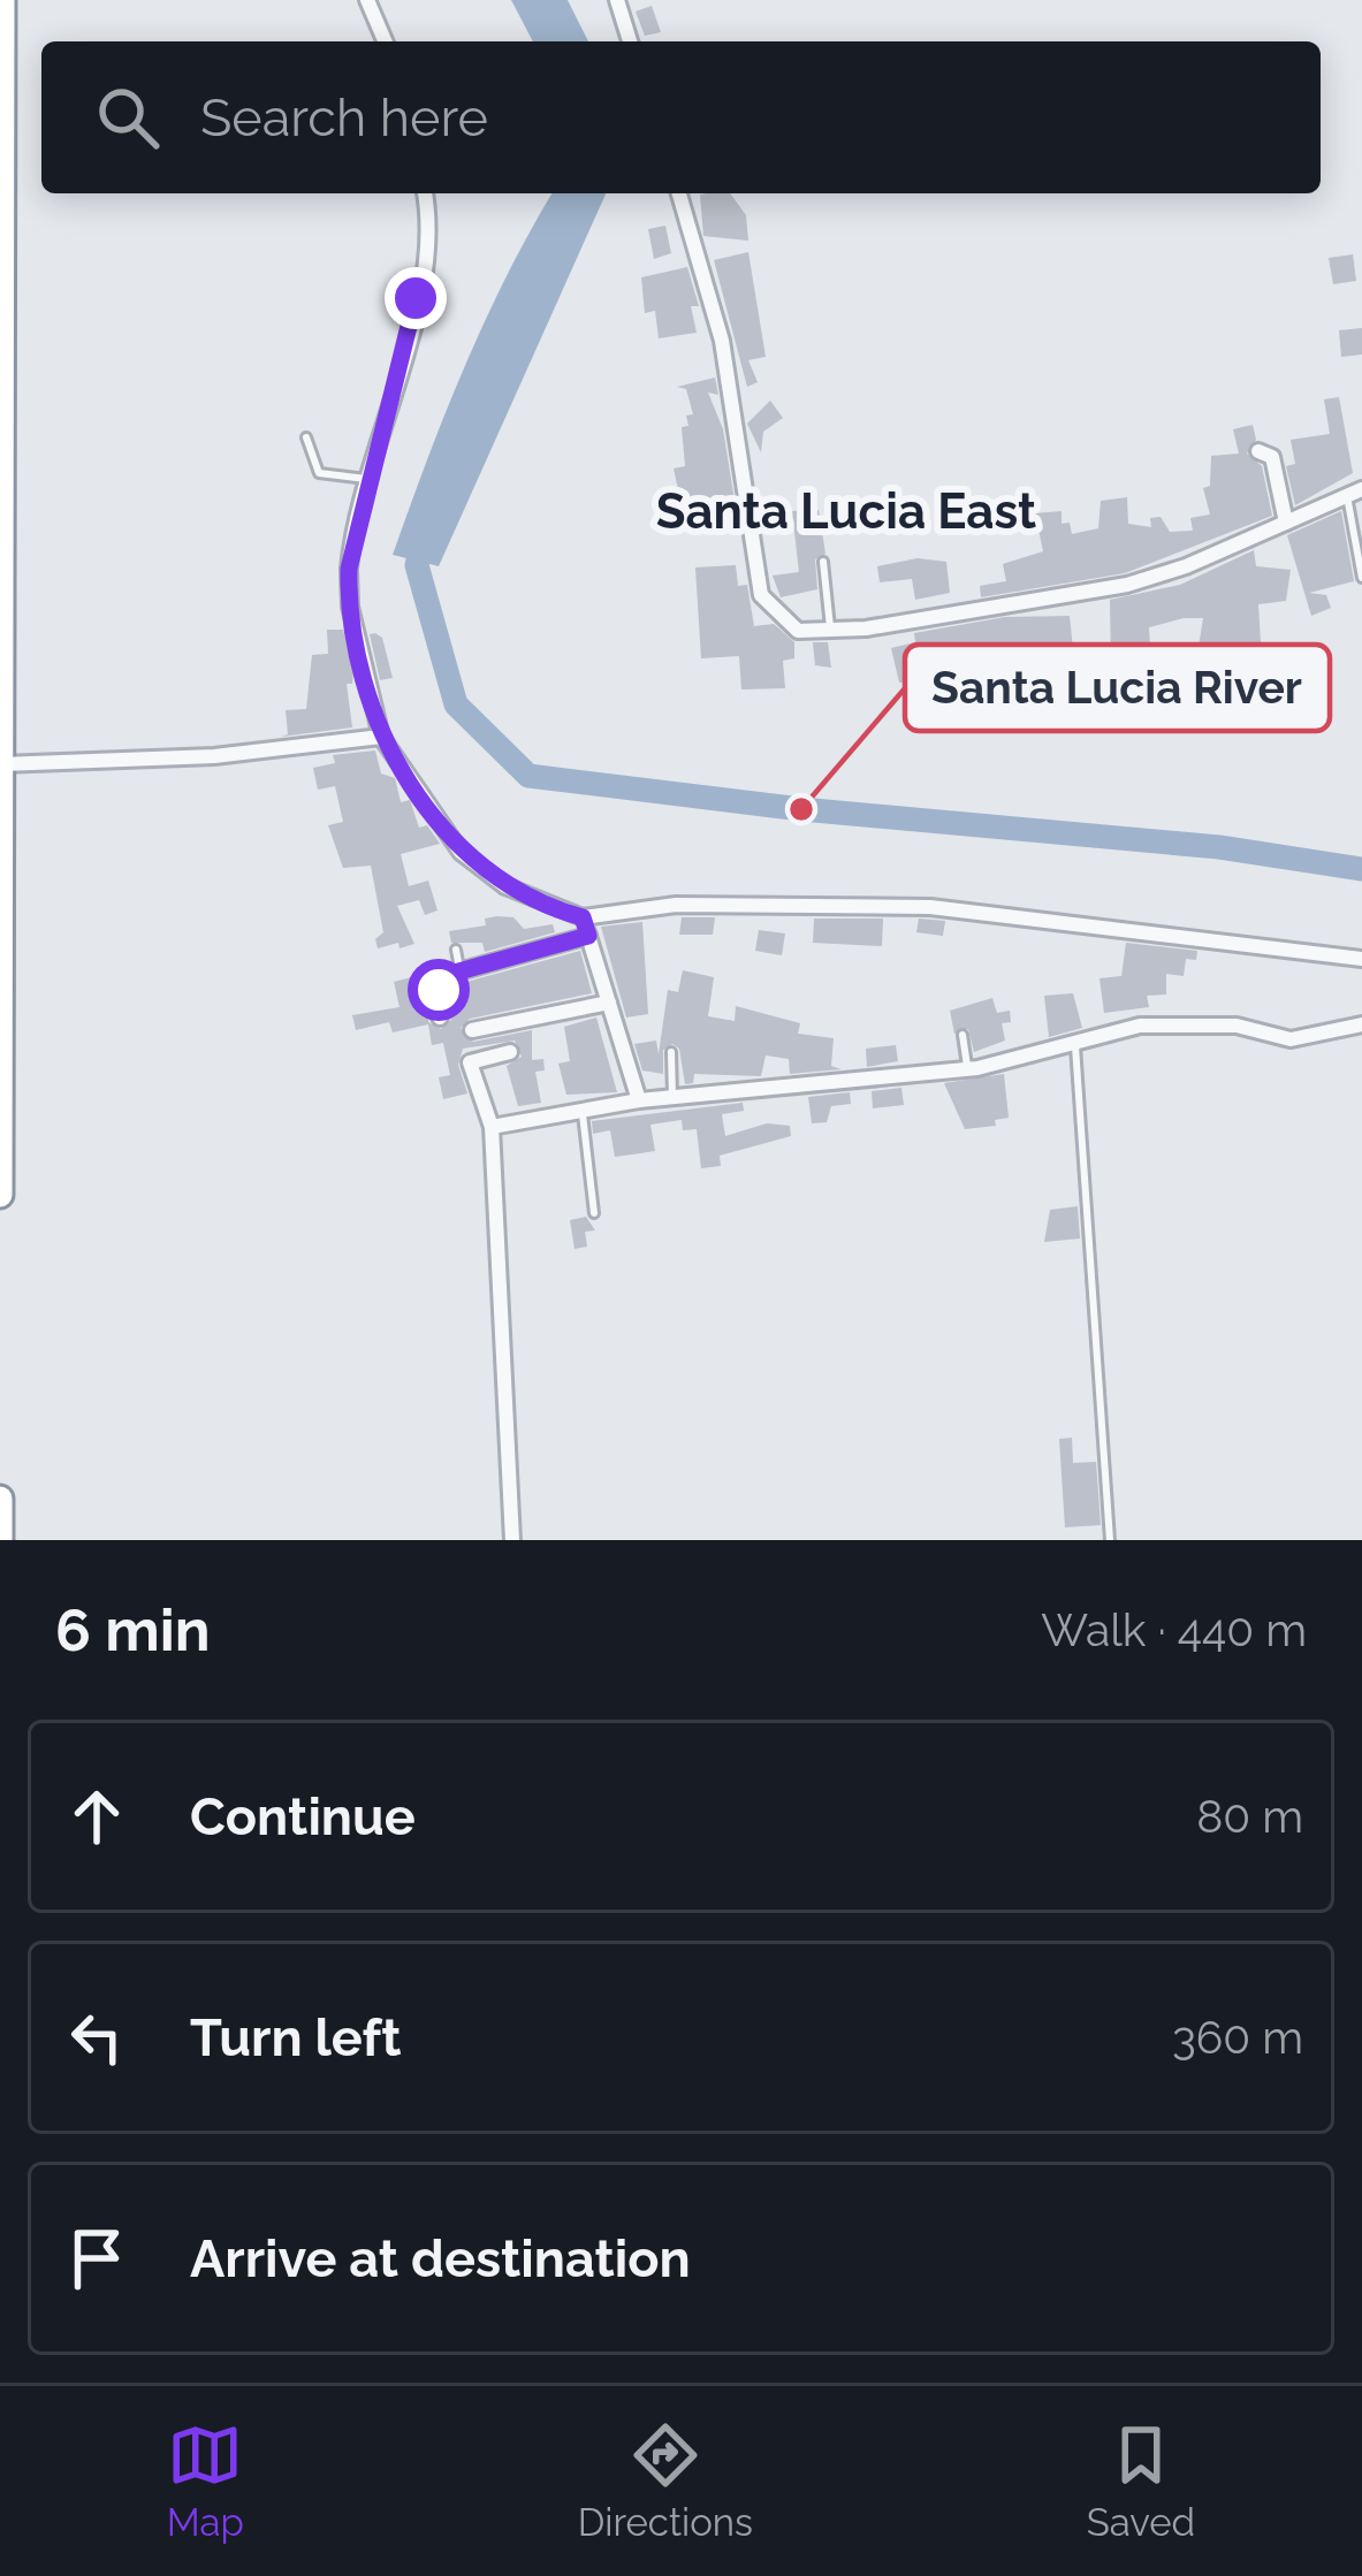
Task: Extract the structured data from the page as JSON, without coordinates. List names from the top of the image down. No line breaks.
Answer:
{"districts":["Santa Lucia East"],"places":["Santa Lucia River"],"page":{"search":"Search here","heading":["6 min","Walk · 440 m"],"list":[["Continue","80 m"],["Turn left","360 m"],"Arrive at destination"],"nav":["Map","Directions","Saved"]}}
